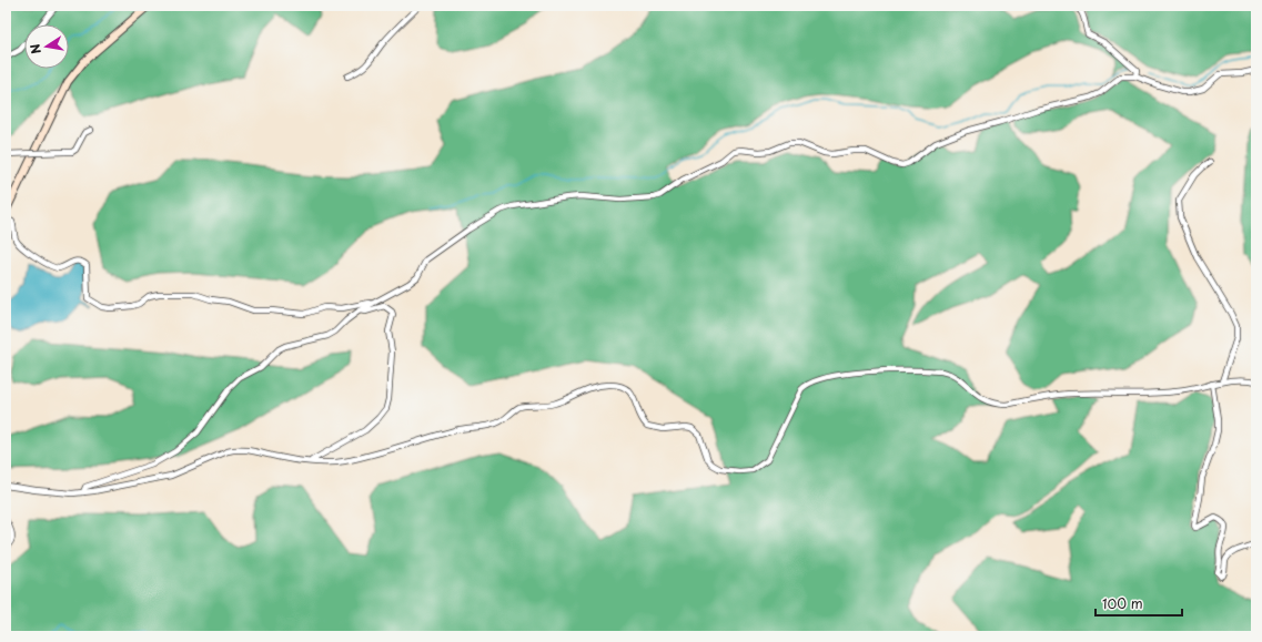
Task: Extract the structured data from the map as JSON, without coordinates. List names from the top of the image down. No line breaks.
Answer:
{"scale_bar":"100 m","north":"left"}
